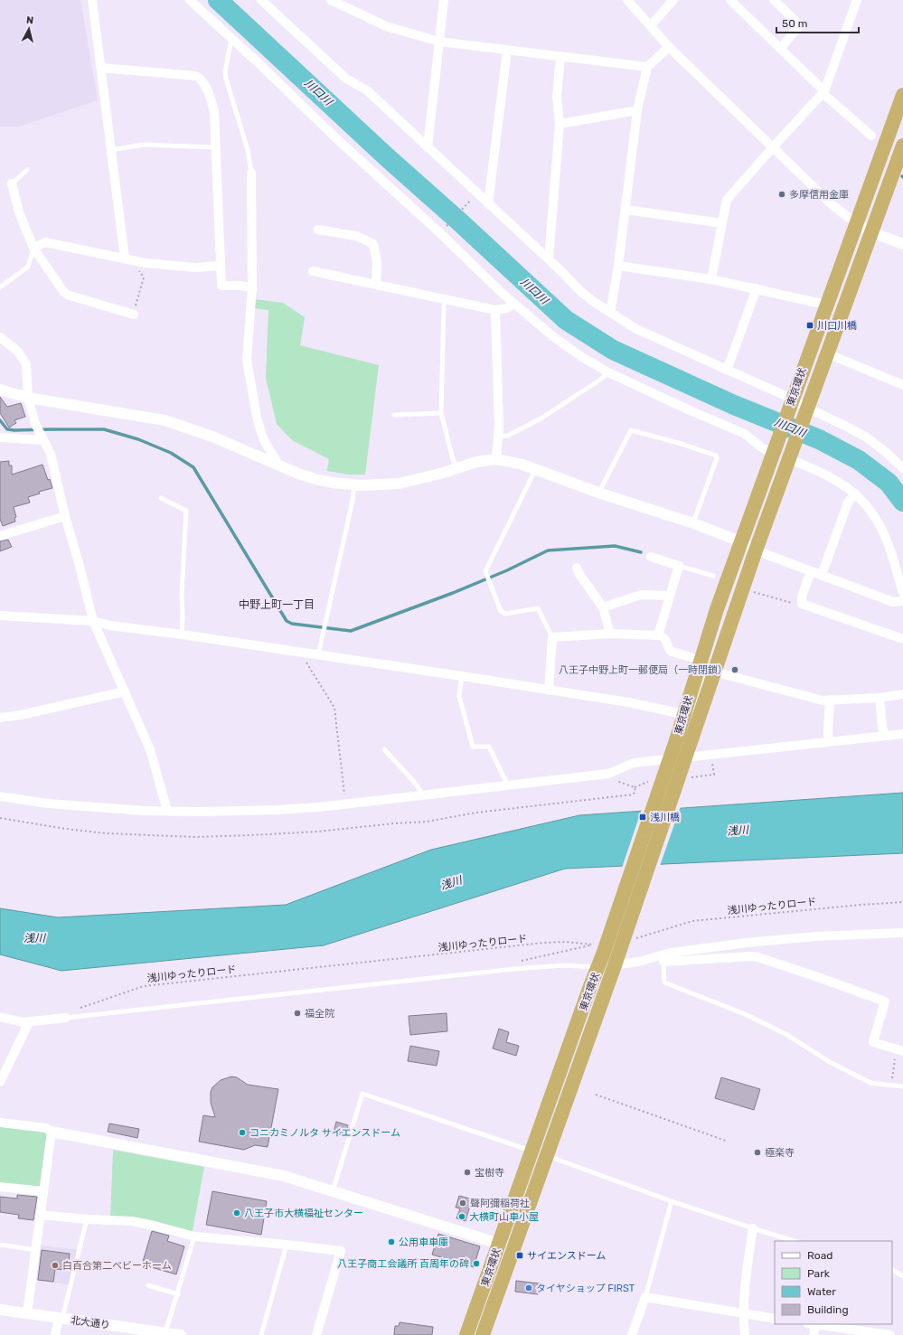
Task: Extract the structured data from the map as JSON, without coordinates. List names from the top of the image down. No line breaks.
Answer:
{"streets":{"highway":["東京環状"],"street":["北大通り"],"path":["浅川ゆったりロード"]},"crossings":[["東京環状","浅川ゆったりロード"]],"districts":["中野上町一丁目"],"water":["川口川","浅川"],"places":{"other":["多摩信用金庫","八王子中野上町一郵便局（一時閉鎖）","福全院","コニカミノルタ サイエンスドーム","極楽寺","宝樹寺","聲阿彌稲荷社","八王子市大横福祉センター","大横町山車小屋","公用車車庫","八王子商工会議所 百周年の碑","白百合第二ベビーホーム","タイヤショップ FIRST"],"transit":["川口川橋","浅川橋","サイエンスドーム"]},"legend":["Road","Park","Water","Building"],"scale_bar":"50 m","north":"top"}
